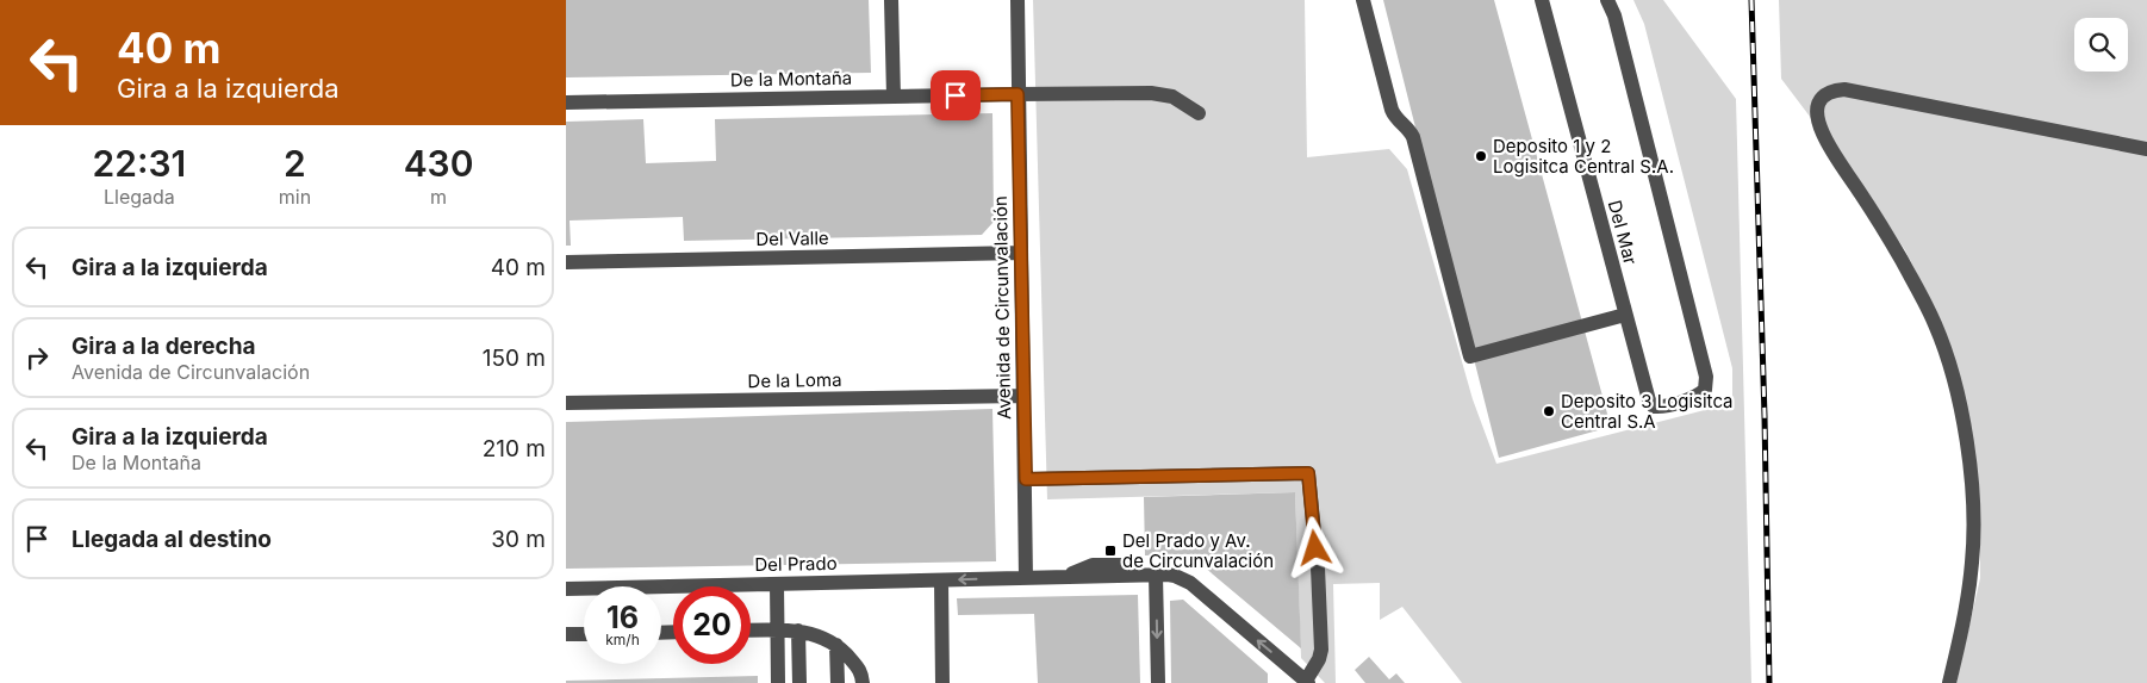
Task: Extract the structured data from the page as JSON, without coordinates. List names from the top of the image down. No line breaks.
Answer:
{"streets":{"street":["De la Montaña","Del Mar","Del Valle","Avenida de Circunvalación","De la Loma","Del Prado"]},"crossings":[["De la Montaña","Avenida de Circunvalación"],["Del Valle","Avenida de Circunvalación"],["Avenida de Circunvalación","De la Loma"],["Avenida de Circunvalación","Del Prado"]],"places":{"other":["Deposito 1 y 2 Logisitca Central S.A.","Deposito 3 Logisitca Central S.A"],"transit":["Del Prado y Av. de Circunvalación"]},"page":{"turn":["40 m","Gira a la izquierda"],"eta":["22:31","Llegada","2","min","430","m"],"list":[{"name":"Gira a la izquierda","value":"40 m"},{"name":"Gira a la derecha","note":"Avenida de Circunvalación","value":"150 m"},{"name":"Gira a la izquierda","note":"De la Montaña","value":"210 m"},{"name":"Llegada al destino","value":"30 m"}],"speed":"16 km/h","limit":"20"}}
